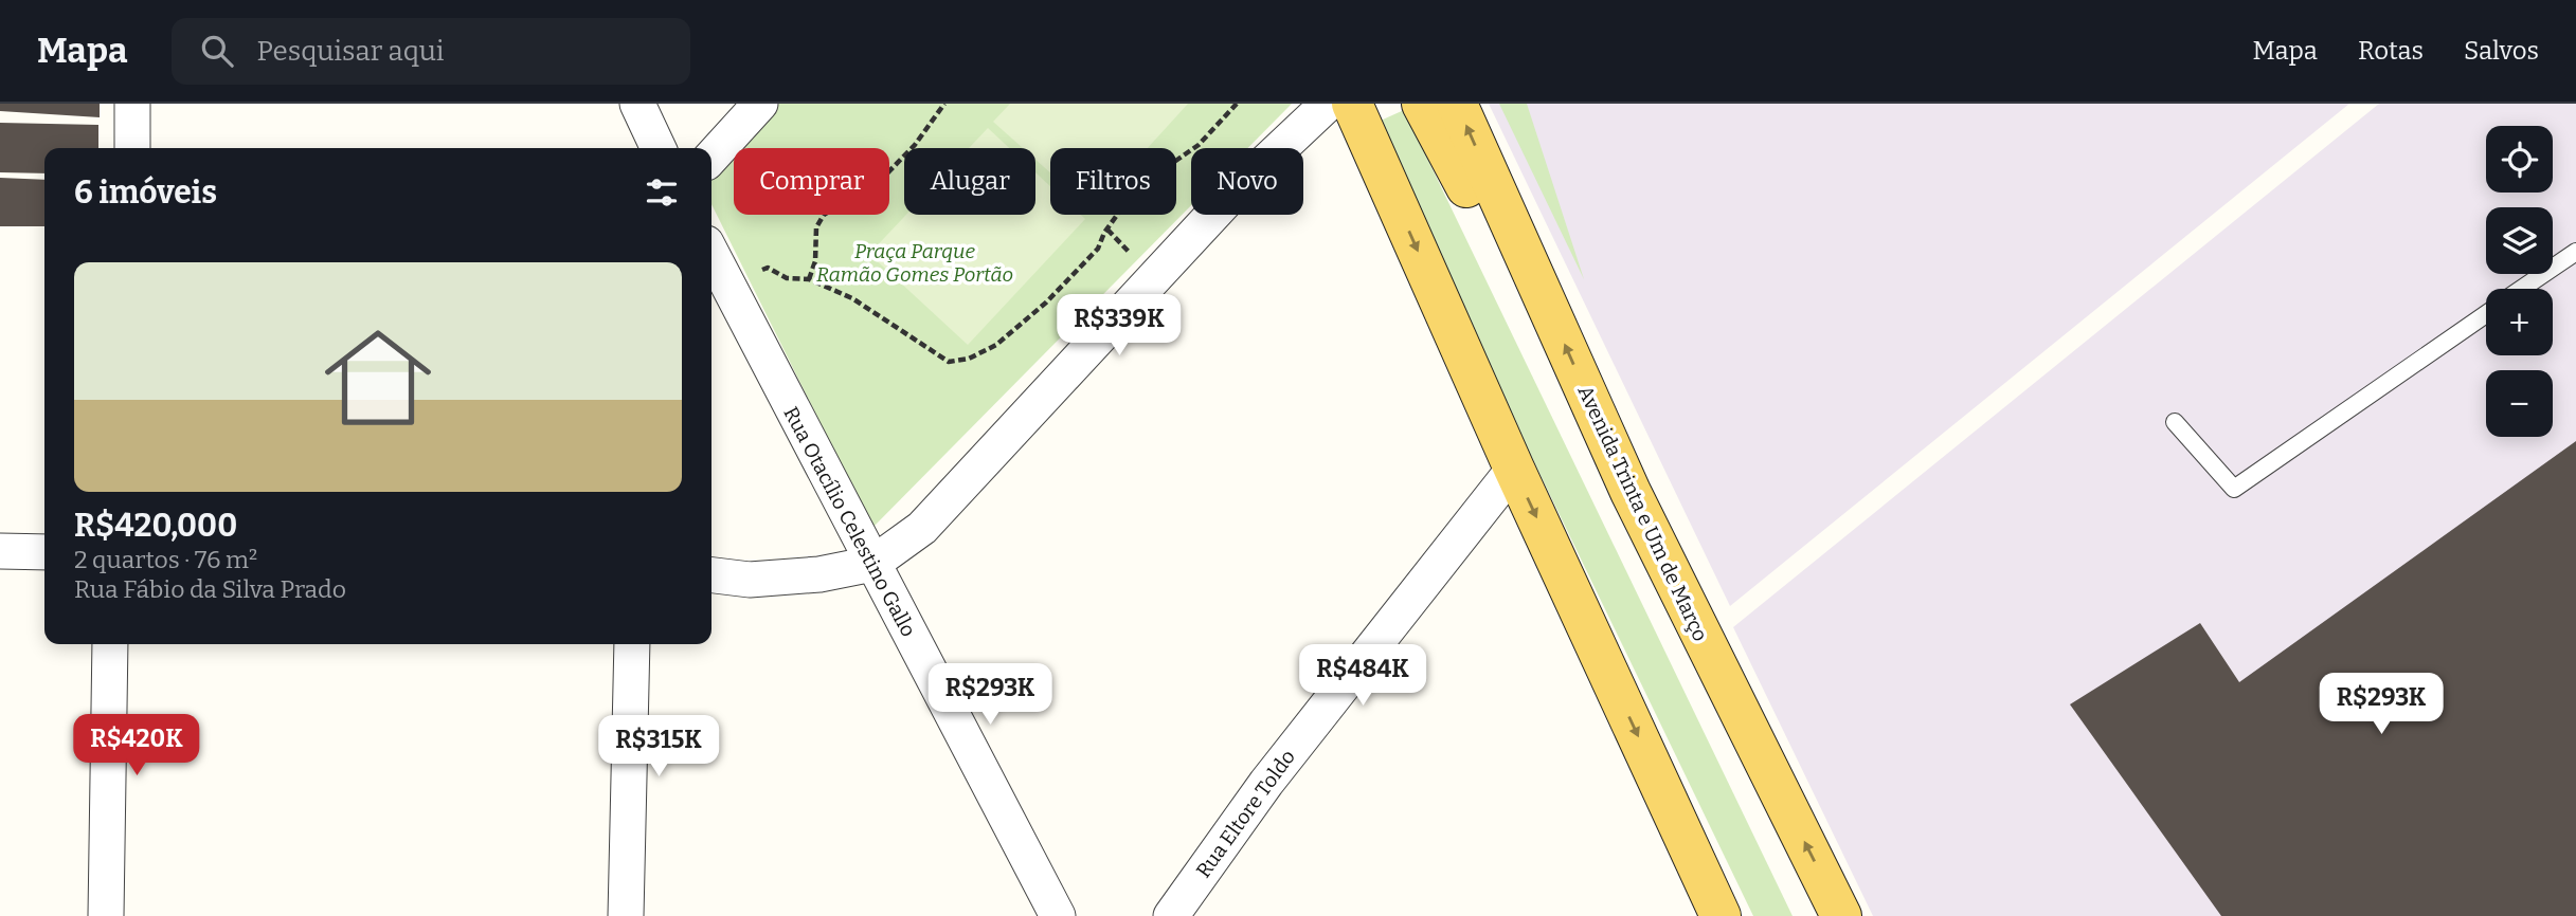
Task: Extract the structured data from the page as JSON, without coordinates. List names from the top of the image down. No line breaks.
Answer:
{"streets":{"main road":["Avenida Trinta e Um de Março"],"street":["Rua Otacílio Celestino Gallo","Rua Eltore Toldo"]},"parks":["Praça Parque Ramão Gomes Portão"],"page":{"header":"Mapa","search":"Pesquisar aqui","nav":["Mapa","Rotas","Salvos"],"map_buttons":["+","−"],"chip":["Comprar","Alugar","Filtros","Novo"],"heading":"6 imóveis","list":[{"name":"R$420,000","note":"2 quartos · 76 m² · Rua Fábio da Silva Prado"}],"price":["R$339K","R$484K","R$293K","R$293K","R$420K","R$315K"]}}
